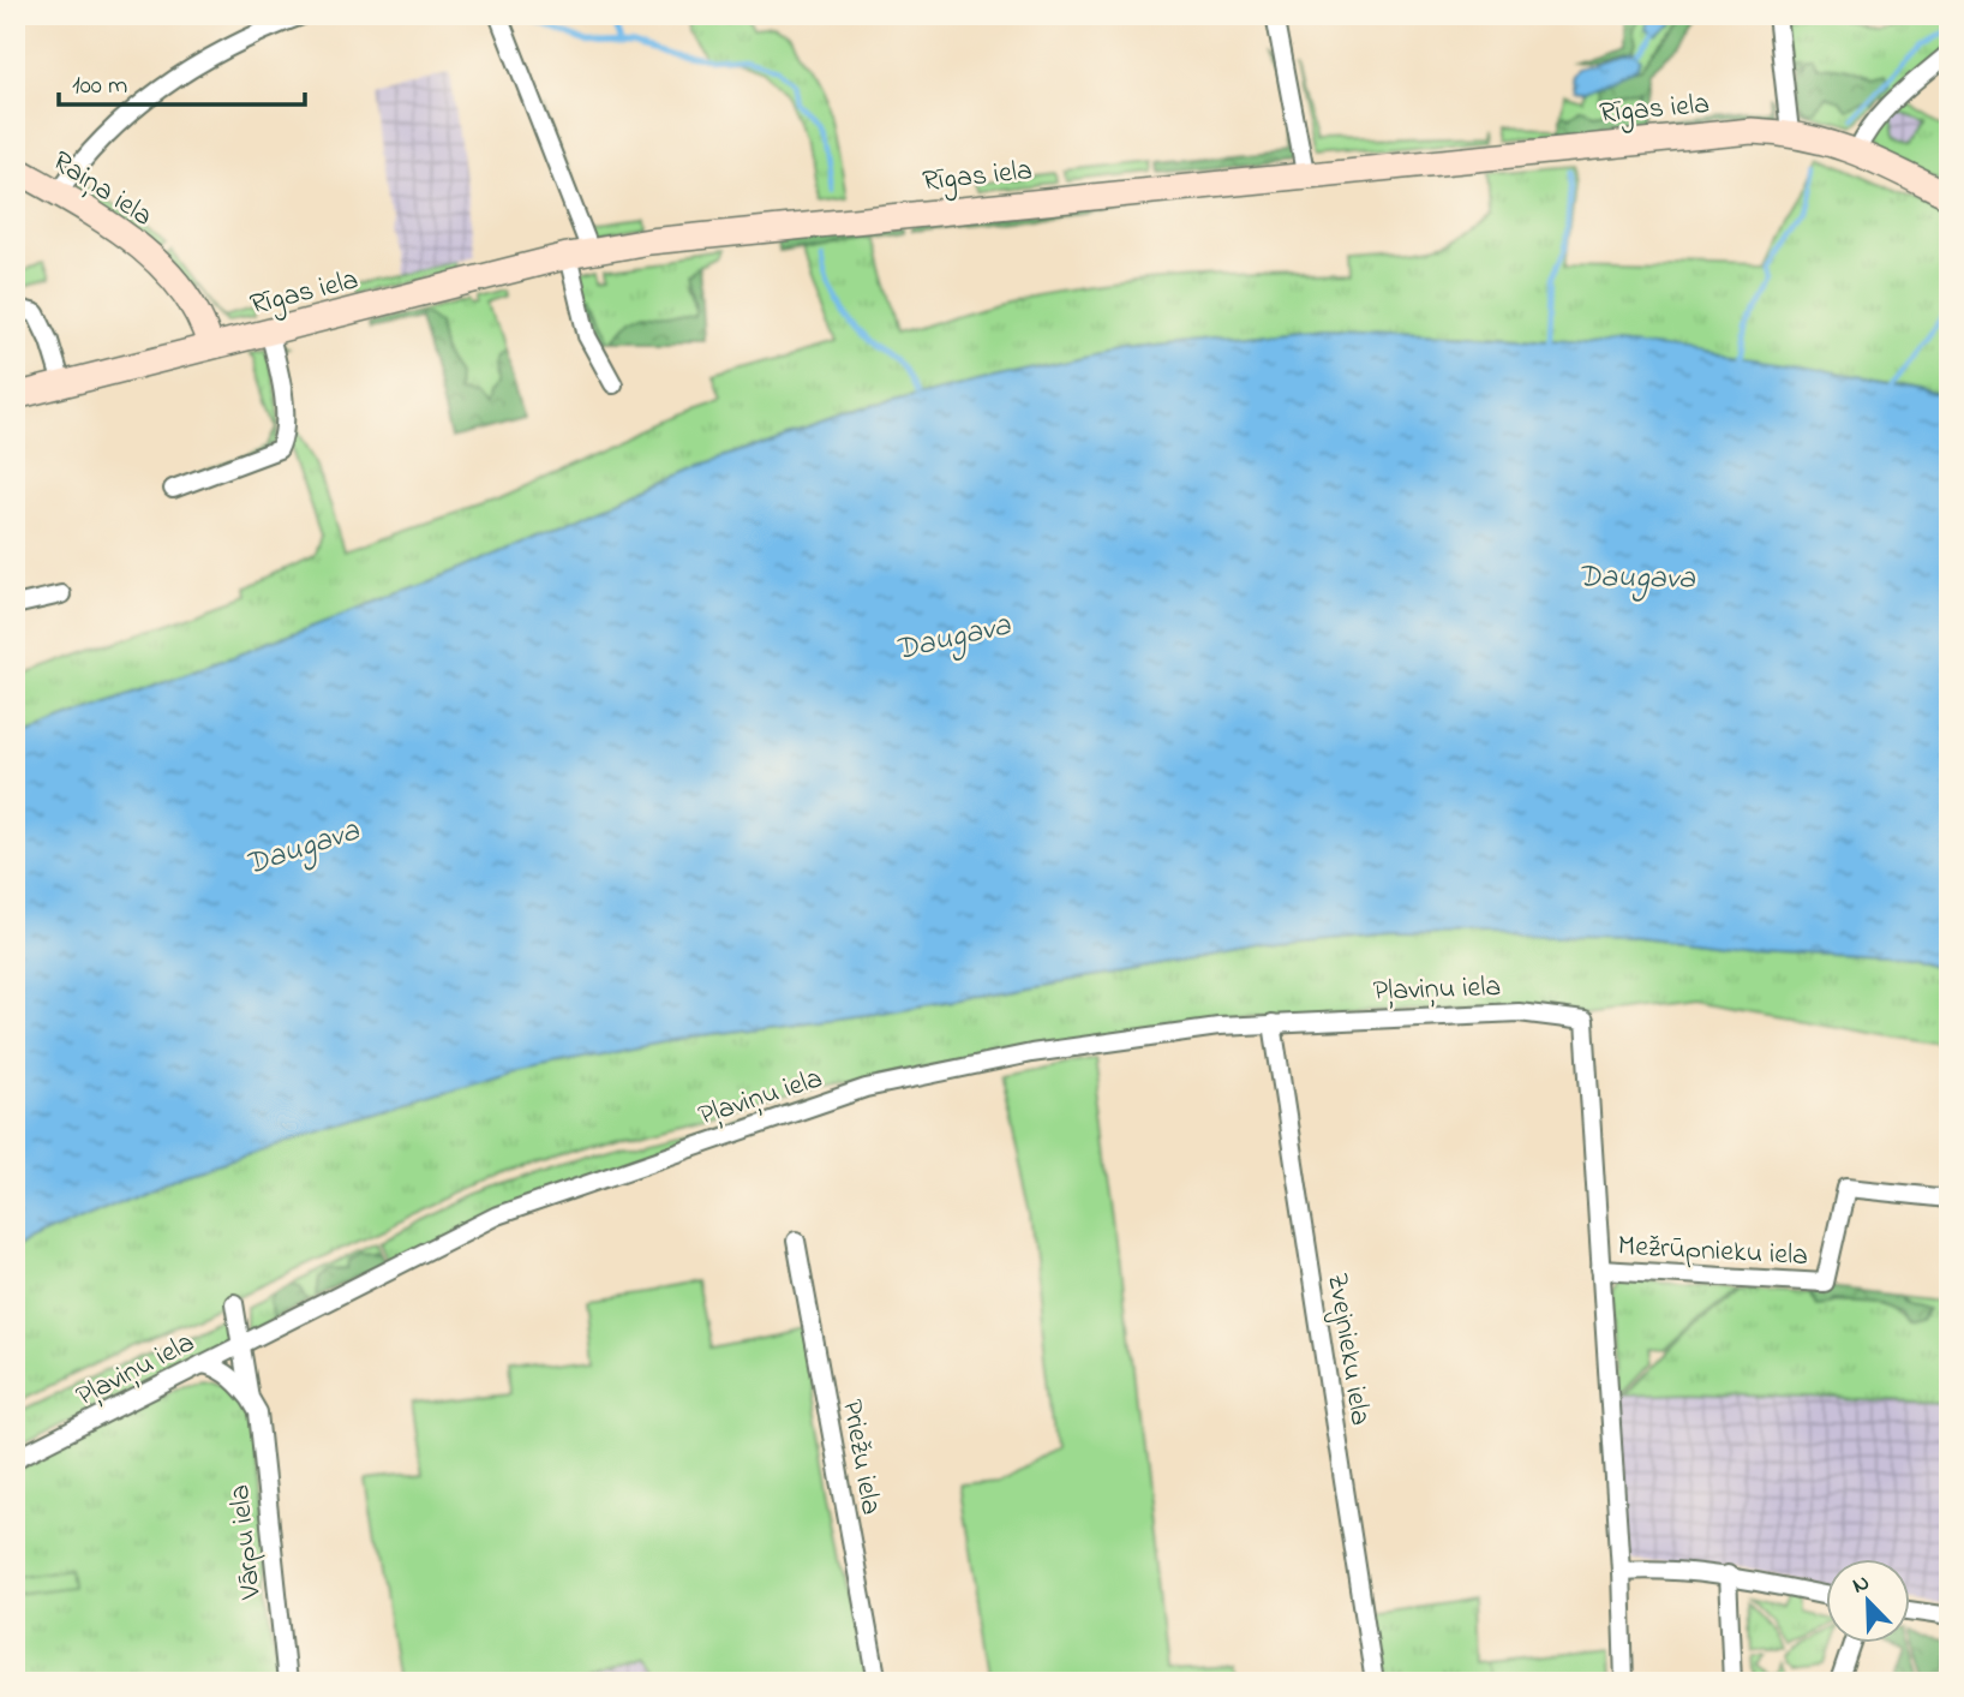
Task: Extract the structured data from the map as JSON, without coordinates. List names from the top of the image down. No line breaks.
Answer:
{"streets":{"main road":["Rīgas iela","Raiņa iela"],"street":["Pļaviņu iela","Mežrūpnieku iela","Zvejnieku iela","Priežu iela","Vārpu iela"]},"crossings":[["Rīgas iela","Raiņa iela"],["Pļaviņu iela","Mežrūpnieku iela"],["Pļaviņu iela","Zvejnieku iela"],["Pļaviņu iela","Vārpu iela"]],"water":["Daugava"],"scale_bar":"100 m","north":"top left"}
